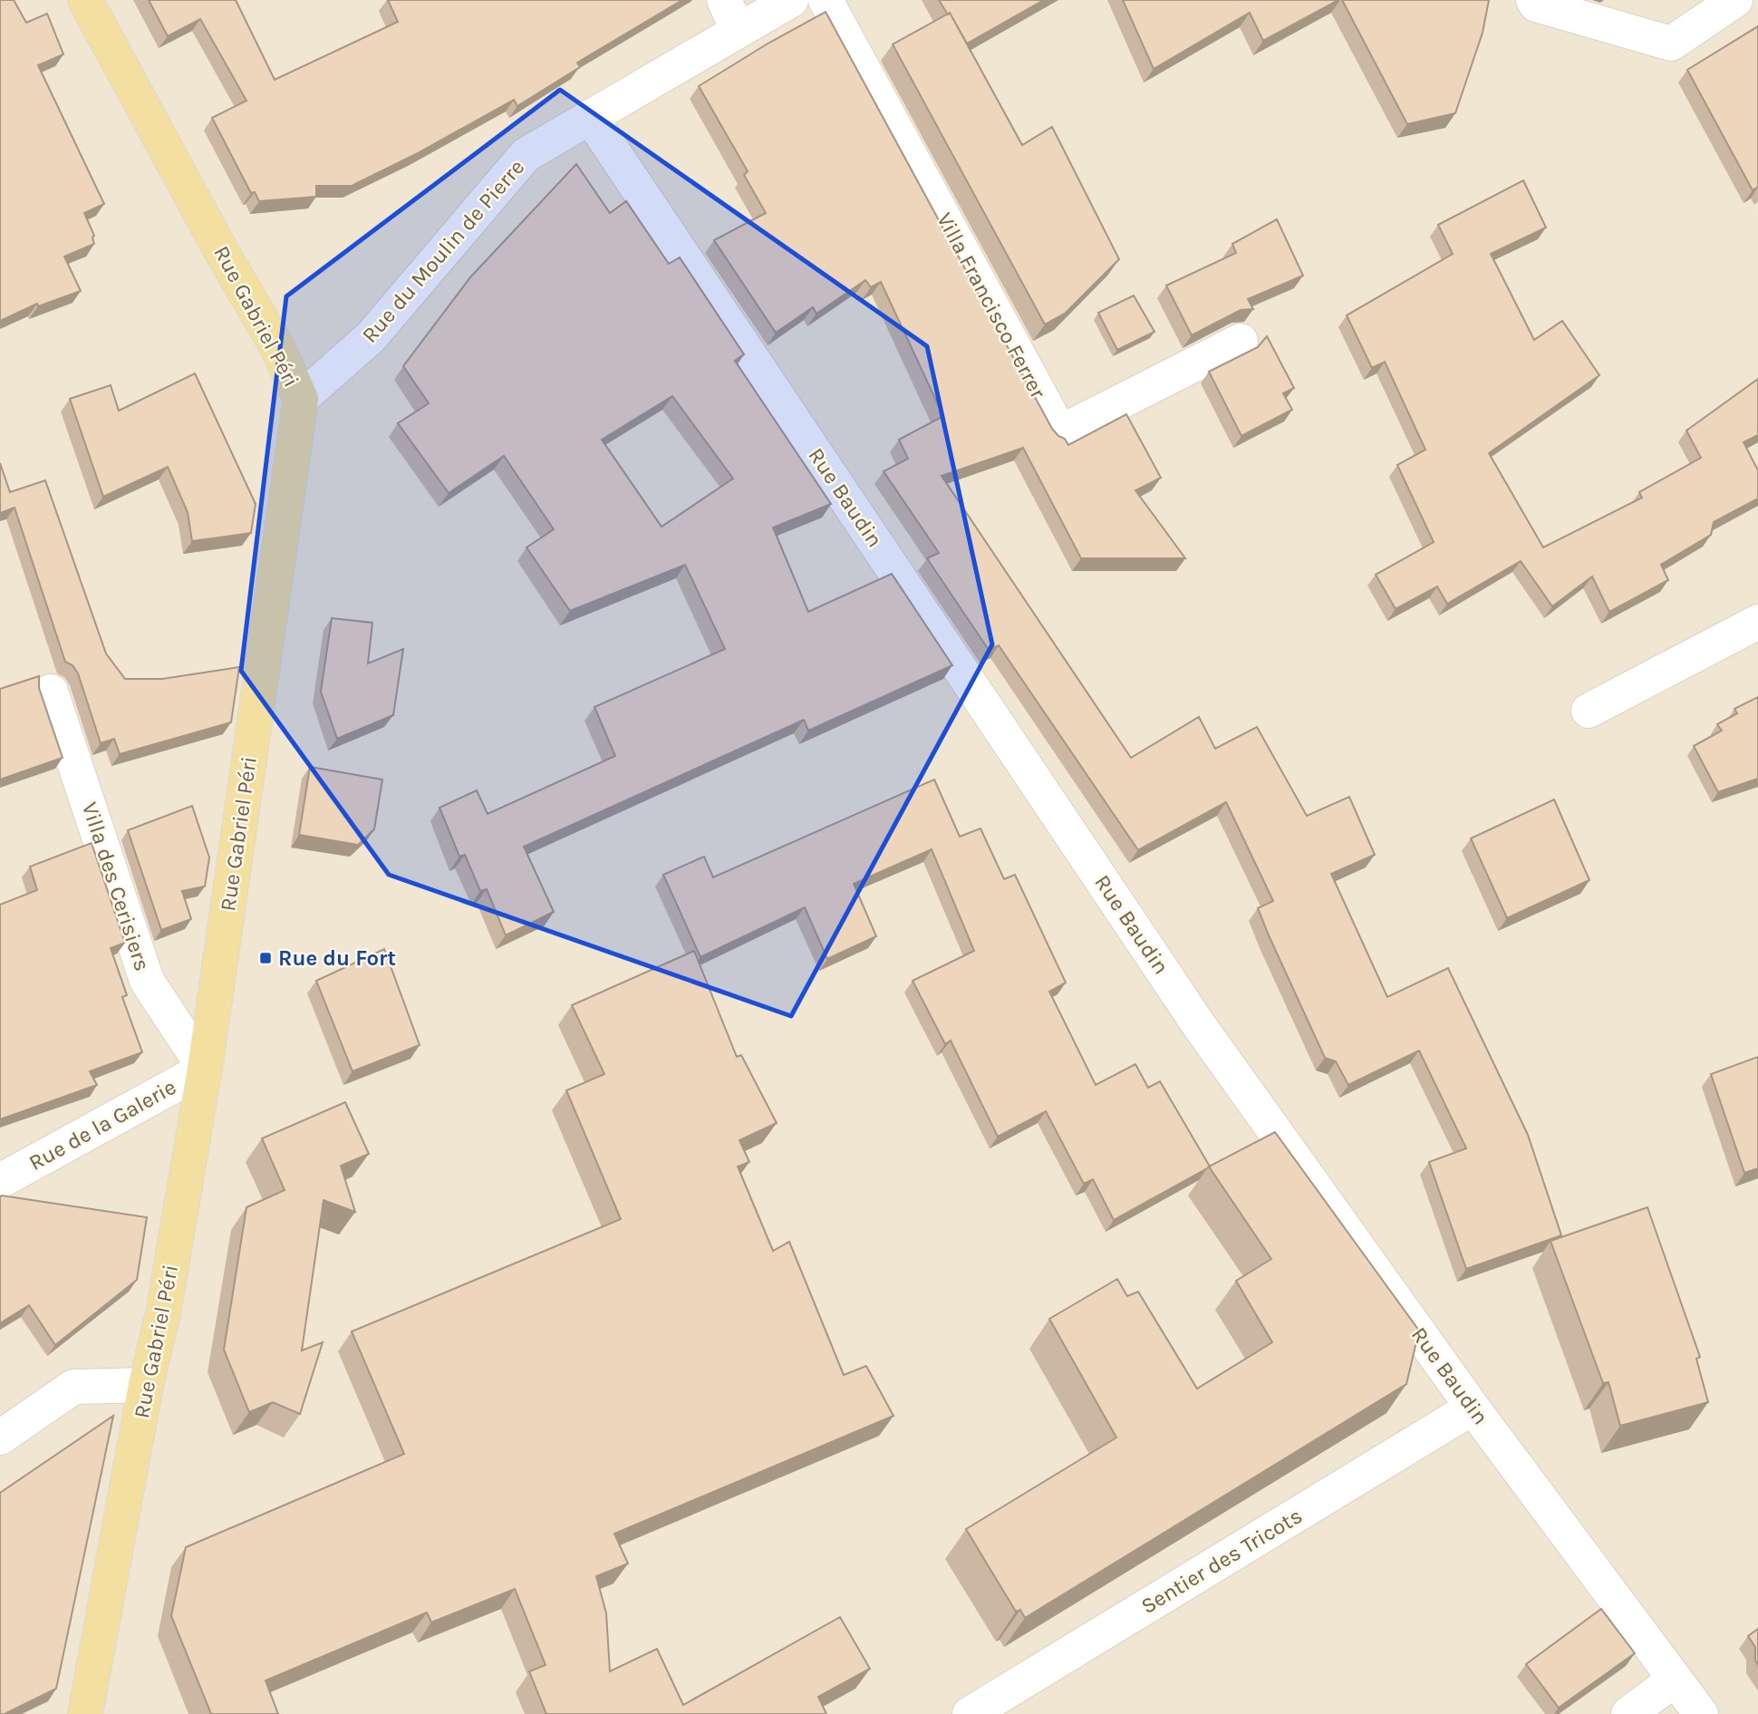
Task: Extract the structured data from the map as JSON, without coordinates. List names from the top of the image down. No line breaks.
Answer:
{"streets":{"main road":["Rue Gabriel Péri"],"street":["Rue du Moulin de Pierre","Villa Francisco Ferrer","Rue Baudin","Villa des Cerisiers","Rue de la Galerie","Sentier des Tricots"]},"crossings":[["Rue du Moulin de Pierre","Rue Gabriel Péri"],["Rue du Moulin de Pierre","Rue Baudin"],["Rue Gabriel Péri","Villa des Cerisiers"],["Rue Gabriel Péri","Rue de la Galerie"],["Rue Baudin","Sentier des Tricots"],["Villa des Cerisiers","Rue de la Galerie"]],"places":{"transit":["Rue du Fort"]}}
